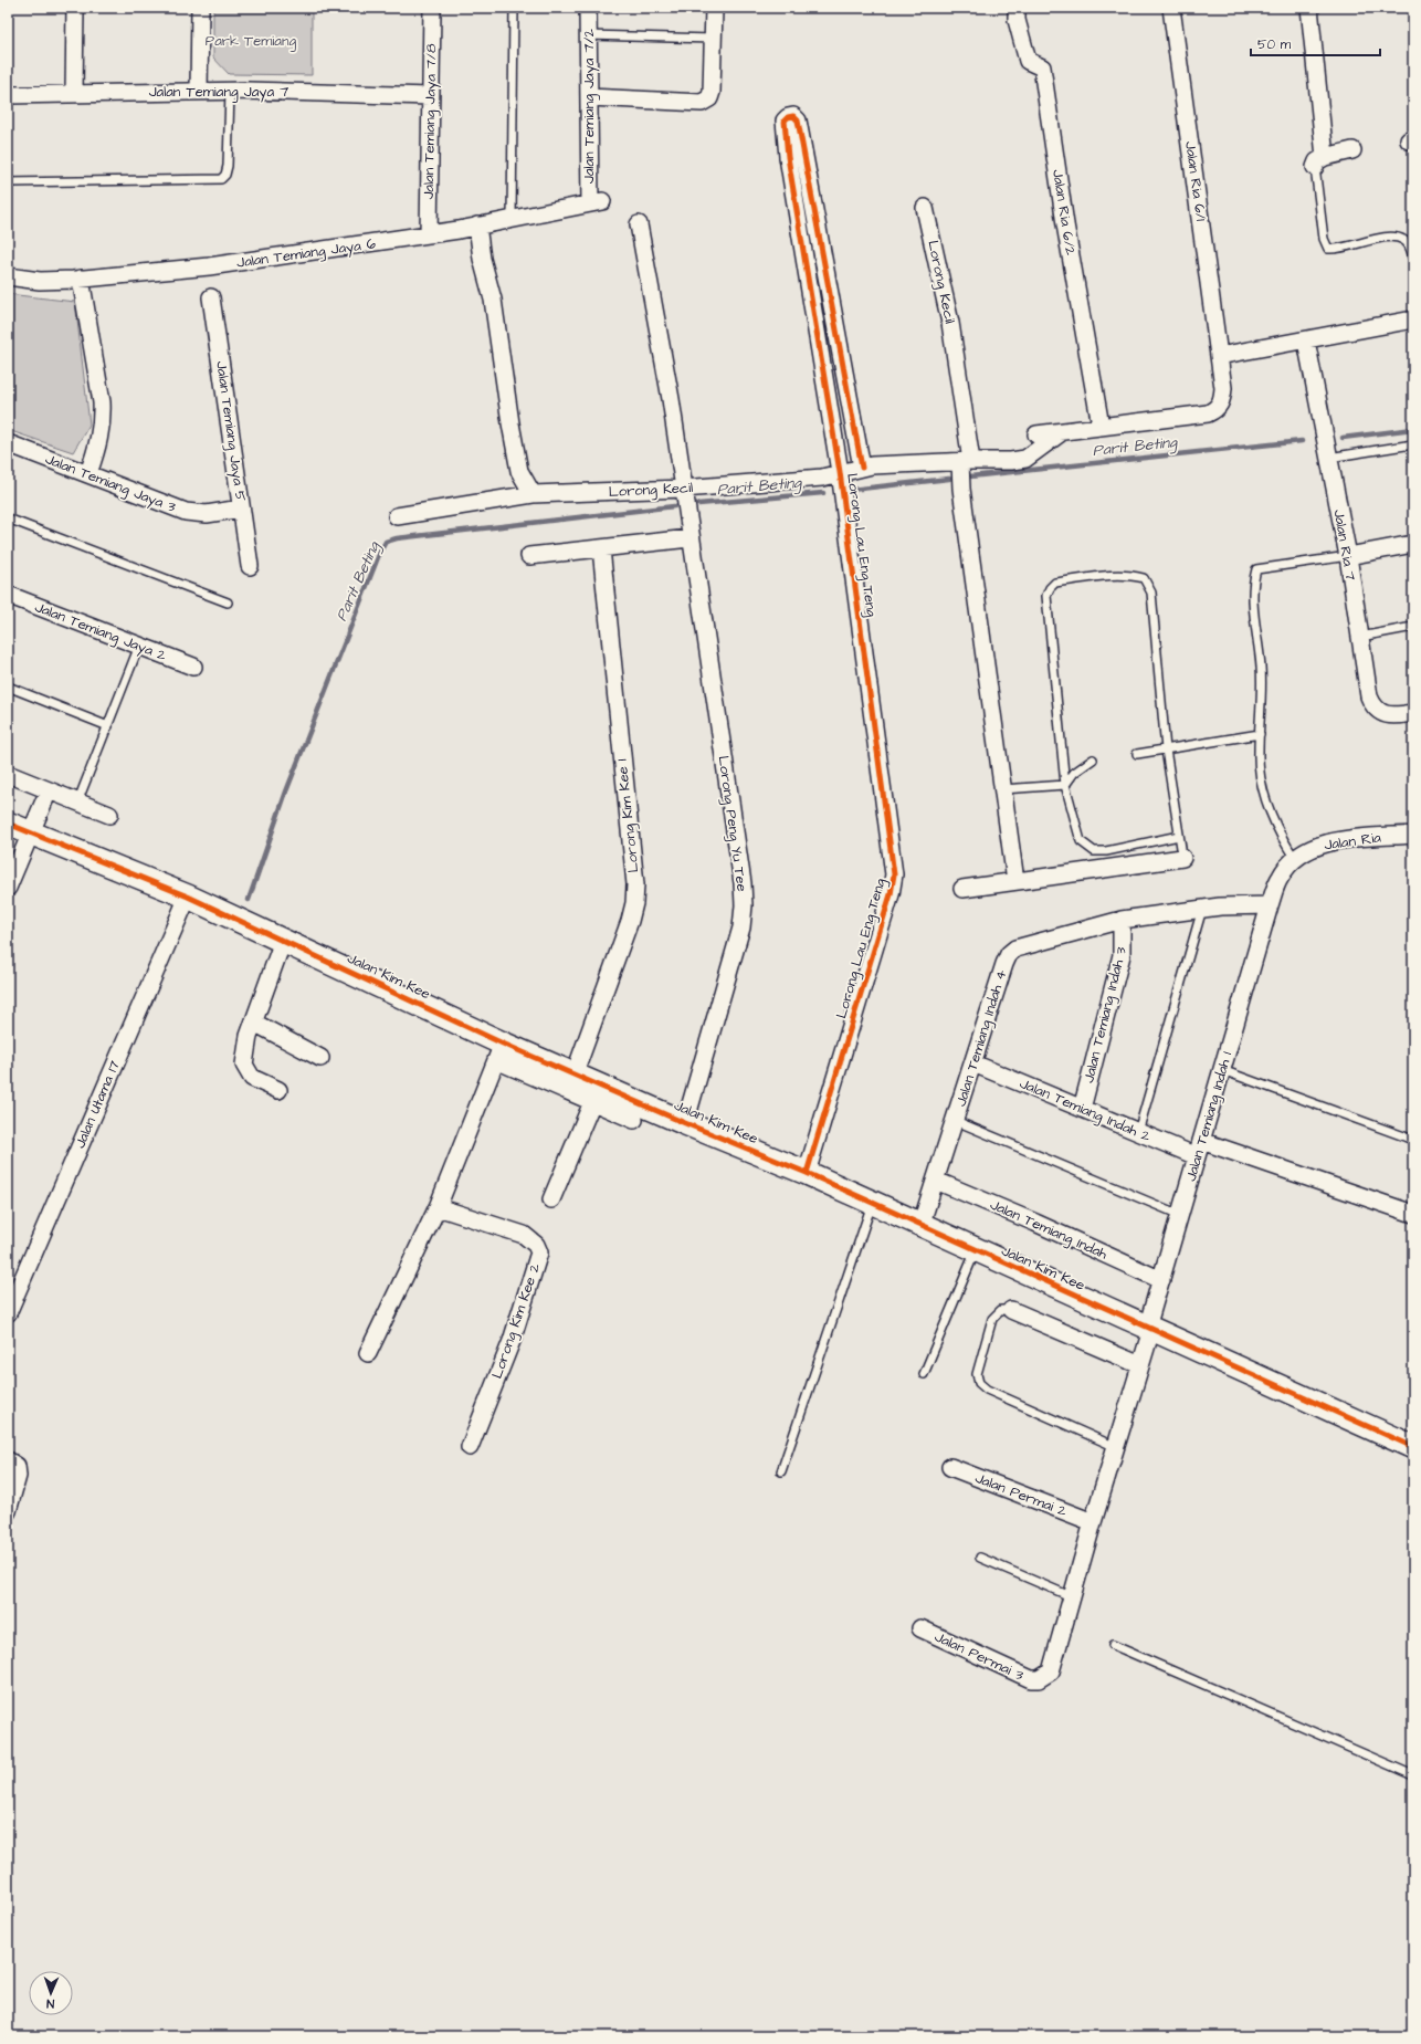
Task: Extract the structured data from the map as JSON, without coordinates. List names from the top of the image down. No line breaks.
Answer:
{"streets":{"street":["Jalan Temiang Jaya 7","Jalan Temiang Jaya 7/2","Jalan Temiang Jaya 7/8","Jalan Ria 6/1","Jalan Ria 6/2","Jalan Temiang Jaya 6","Lorong Kecil","Jalan Temiang Jaya 5","Jalan Temiang Jaya 3","Lorong Lau Eng Teng","Jalan Ria 7","Jalan Temiang Jaya 2","Lorong Kim Kee 1","Lorong Peng Yu Tee","Jalan Ria","Jalan Kim Kee","Jalan Temiang Indah 3","Jalan Temiang Indah 4","Jalan Utama 17","Jalan Temiang Indah 2","Jalan Temiang Indah 1","Jalan Temiang Indah","Lorong Kim Kee 2","Jalan Permai 2","Jalan Permai 3"]},"crossings":[["Jalan Temiang Jaya 7","Jalan Temiang Jaya 7/8"],["Jalan Temiang Jaya 7/2","Jalan Temiang Jaya 6"],["Jalan Temiang Jaya 7/8","Jalan Temiang Jaya 6"],["Jalan Ria 6/1","Jalan Ria 6/2"],["Lorong Kecil","Lorong Lau Eng Teng"],["Lorong Kecil","Lorong Peng Yu Tee"],["Jalan Temiang Jaya 5","Jalan Temiang Jaya 3"],["Lorong Lau Eng Teng","Jalan Kim Kee"],["Lorong Kim Kee 1","Jalan Kim Kee"],["Lorong Peng Yu Tee","Jalan Kim Kee"],["Jalan Ria","Jalan Temiang Indah 1"],["Jalan Kim Kee","Jalan Temiang Indah 4"],["Jalan Kim Kee","Jalan Utama 17"],["Jalan Kim Kee","Jalan Temiang Indah 1"],["Jalan Temiang Indah 3","Jalan Temiang Indah 4"],["Jalan Temiang Indah 3","Jalan Temiang Indah 2"],["Jalan Temiang Indah 4","Jalan Temiang Indah 2"],["Jalan Temiang Indah 4","Jalan Temiang Indah 1"],["Jalan Temiang Indah 4","Jalan Temiang Indah"],["Jalan Temiang Indah 2","Jalan Temiang Indah 1"],["Jalan Temiang Indah 1","Jalan Temiang Indah"],["Jalan Temiang Indah 1","Jalan Permai 2"],["Jalan Temiang Indah 1","Jalan Permai 3"]],"water":["Parit Beting"],"parks":["Park Temiang"],"scale_bar":"50 m","north":"bottom"}
